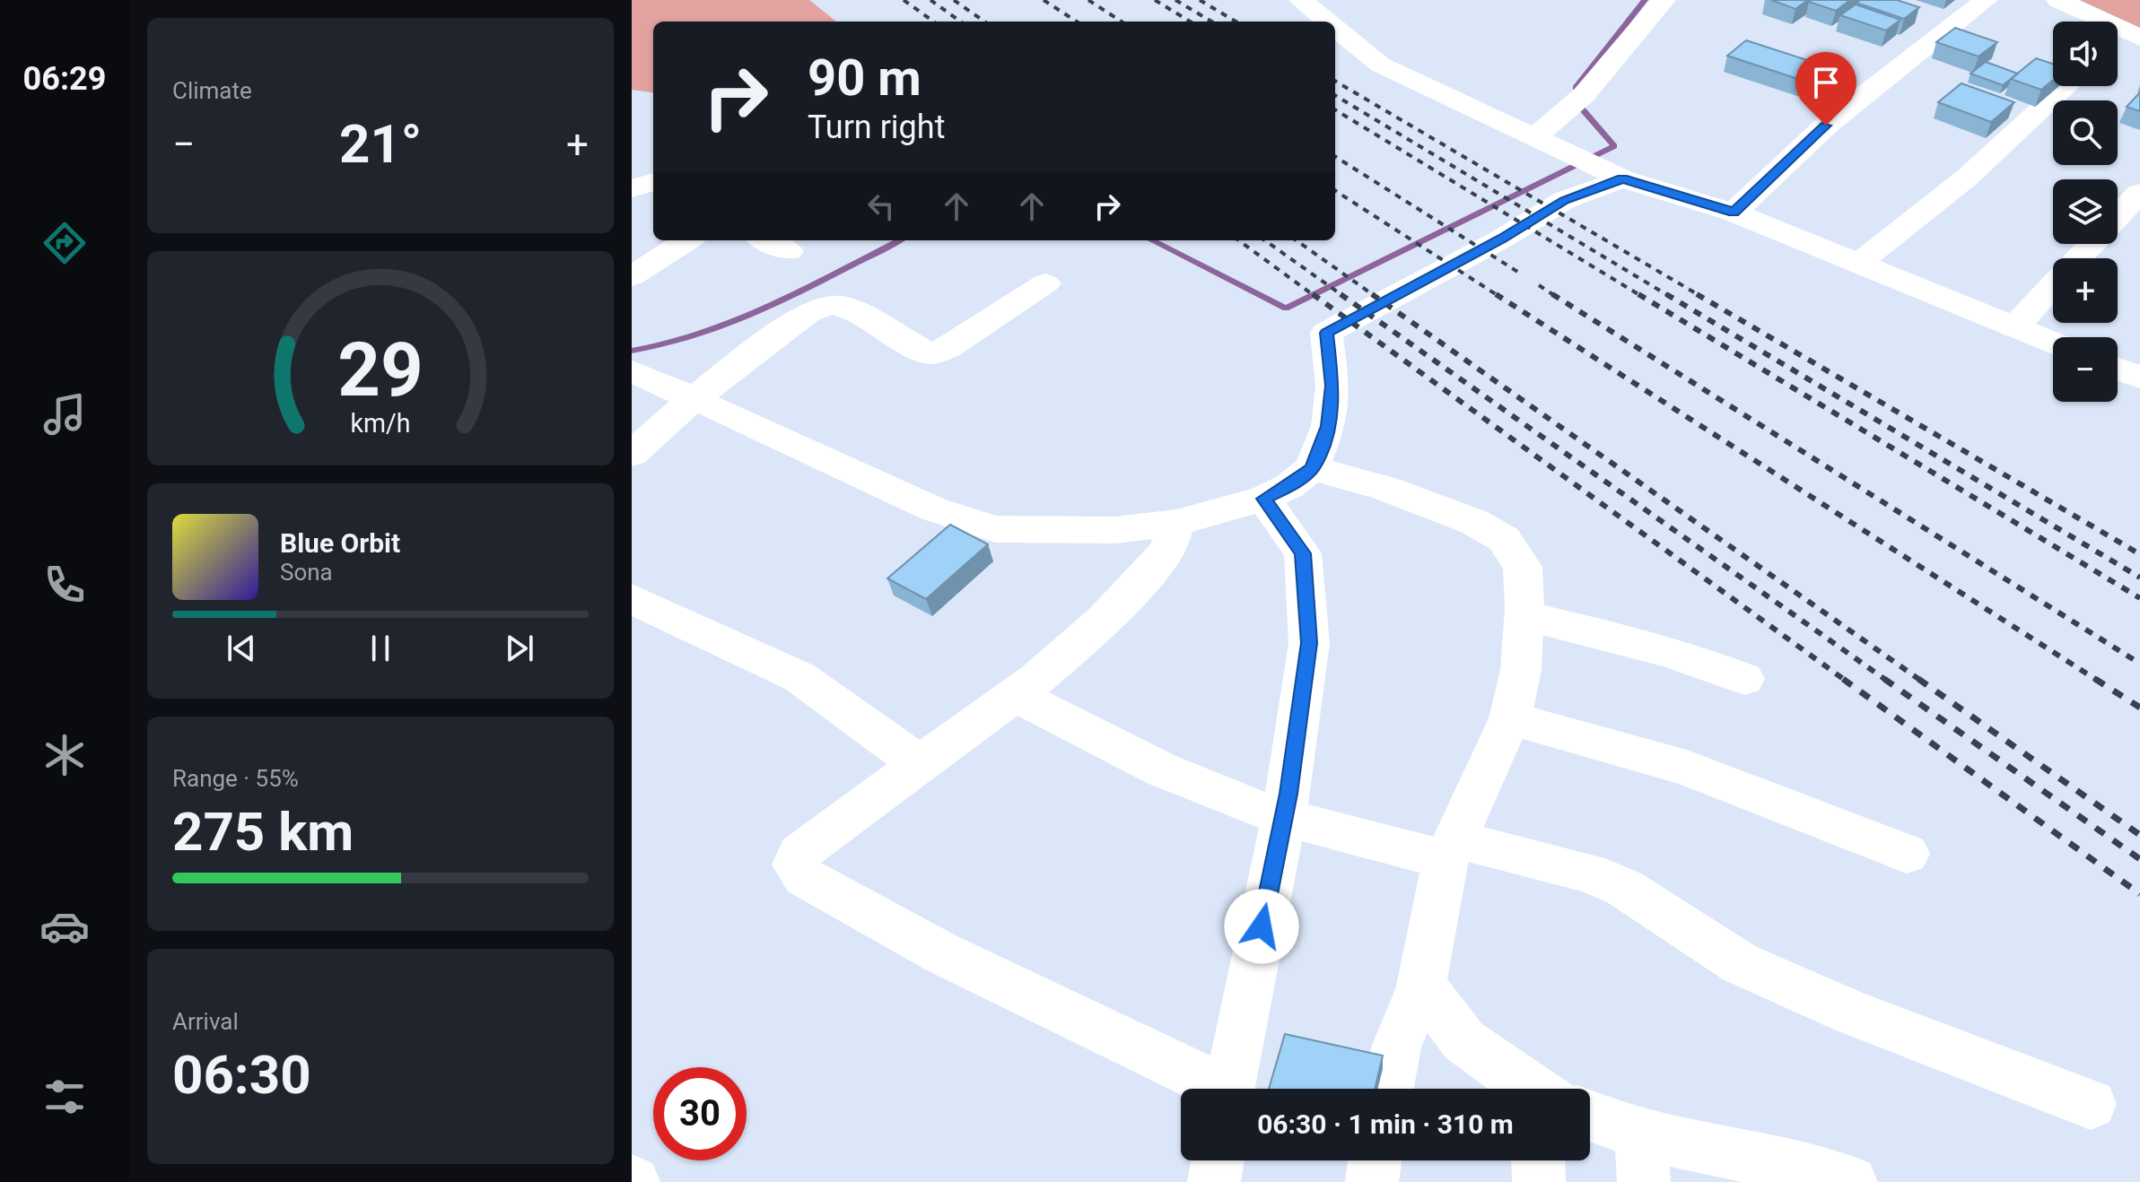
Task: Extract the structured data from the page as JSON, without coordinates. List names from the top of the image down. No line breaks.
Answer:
{"page":{"tabs":"06:29","tile":["Climate",["Range · 55%","275 km"],["Arrival","06:30"]],"map_buttons":["+","−"],"turn":["90 m","Turn right"],"heat":["−","21°","+"],"song":["Blue Orbit","Sona"],"limit":"30","trip":"06:30 · 1 min · 310 m","gauge":["29","km/h"]}}
